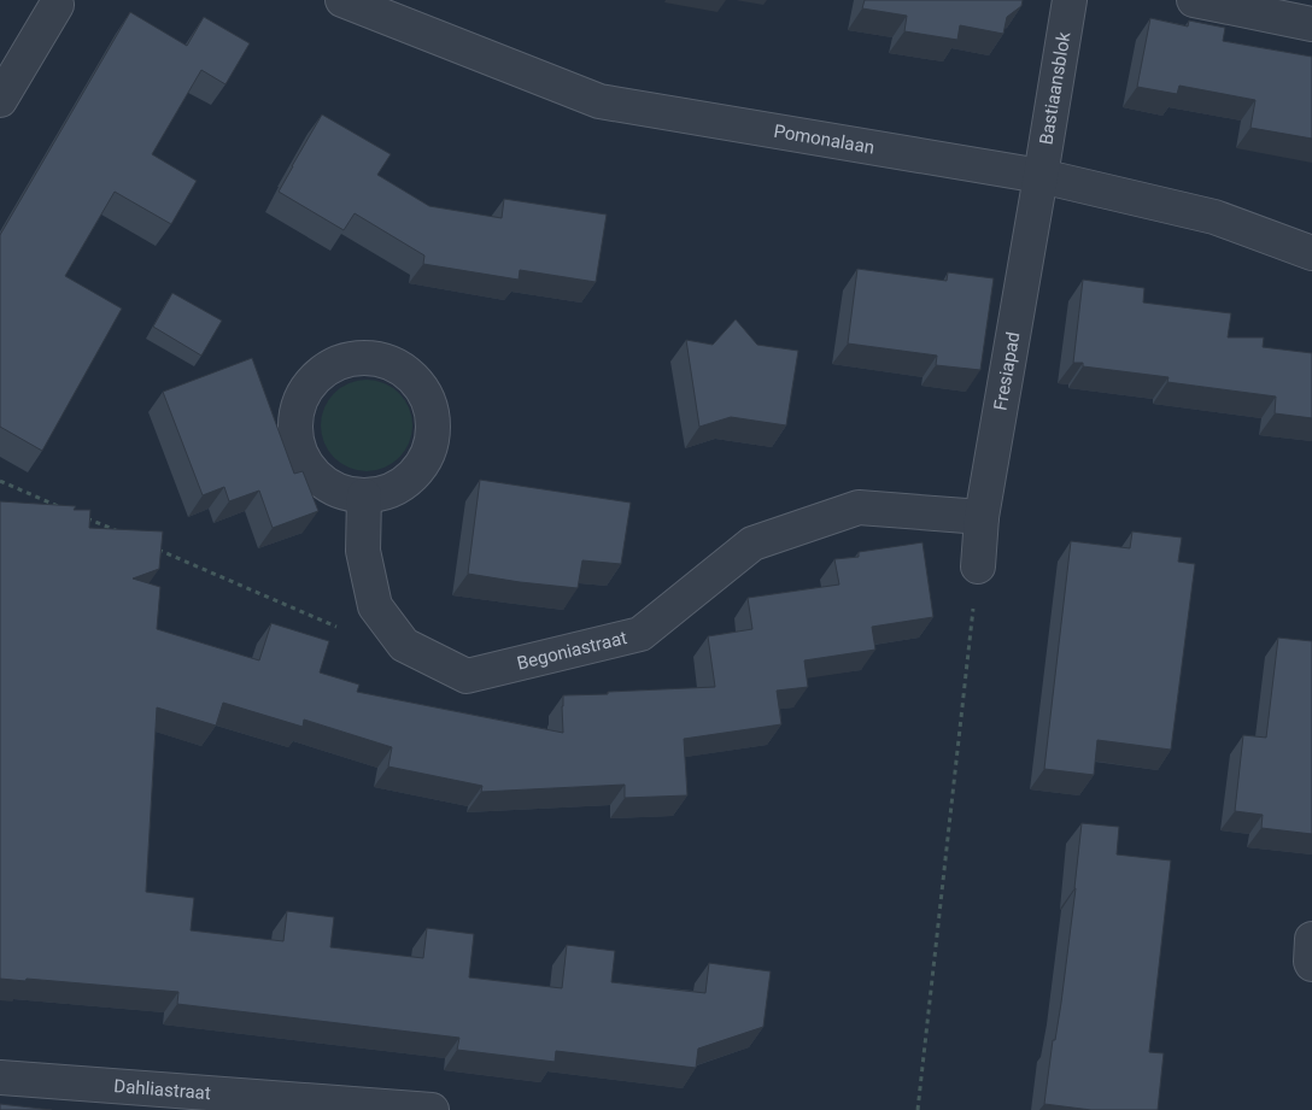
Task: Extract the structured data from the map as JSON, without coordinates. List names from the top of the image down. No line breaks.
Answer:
{"streets":{"street":["Bastiaansblok","Pomonalaan","Fresiapad","Begoniastraat","Dahliastraat"]},"crossings":[["Bastiaansblok","Pomonalaan"],["Bastiaansblok","Fresiapad"],["Pomonalaan","Fresiapad"],["Fresiapad","Begoniastraat"]]}
